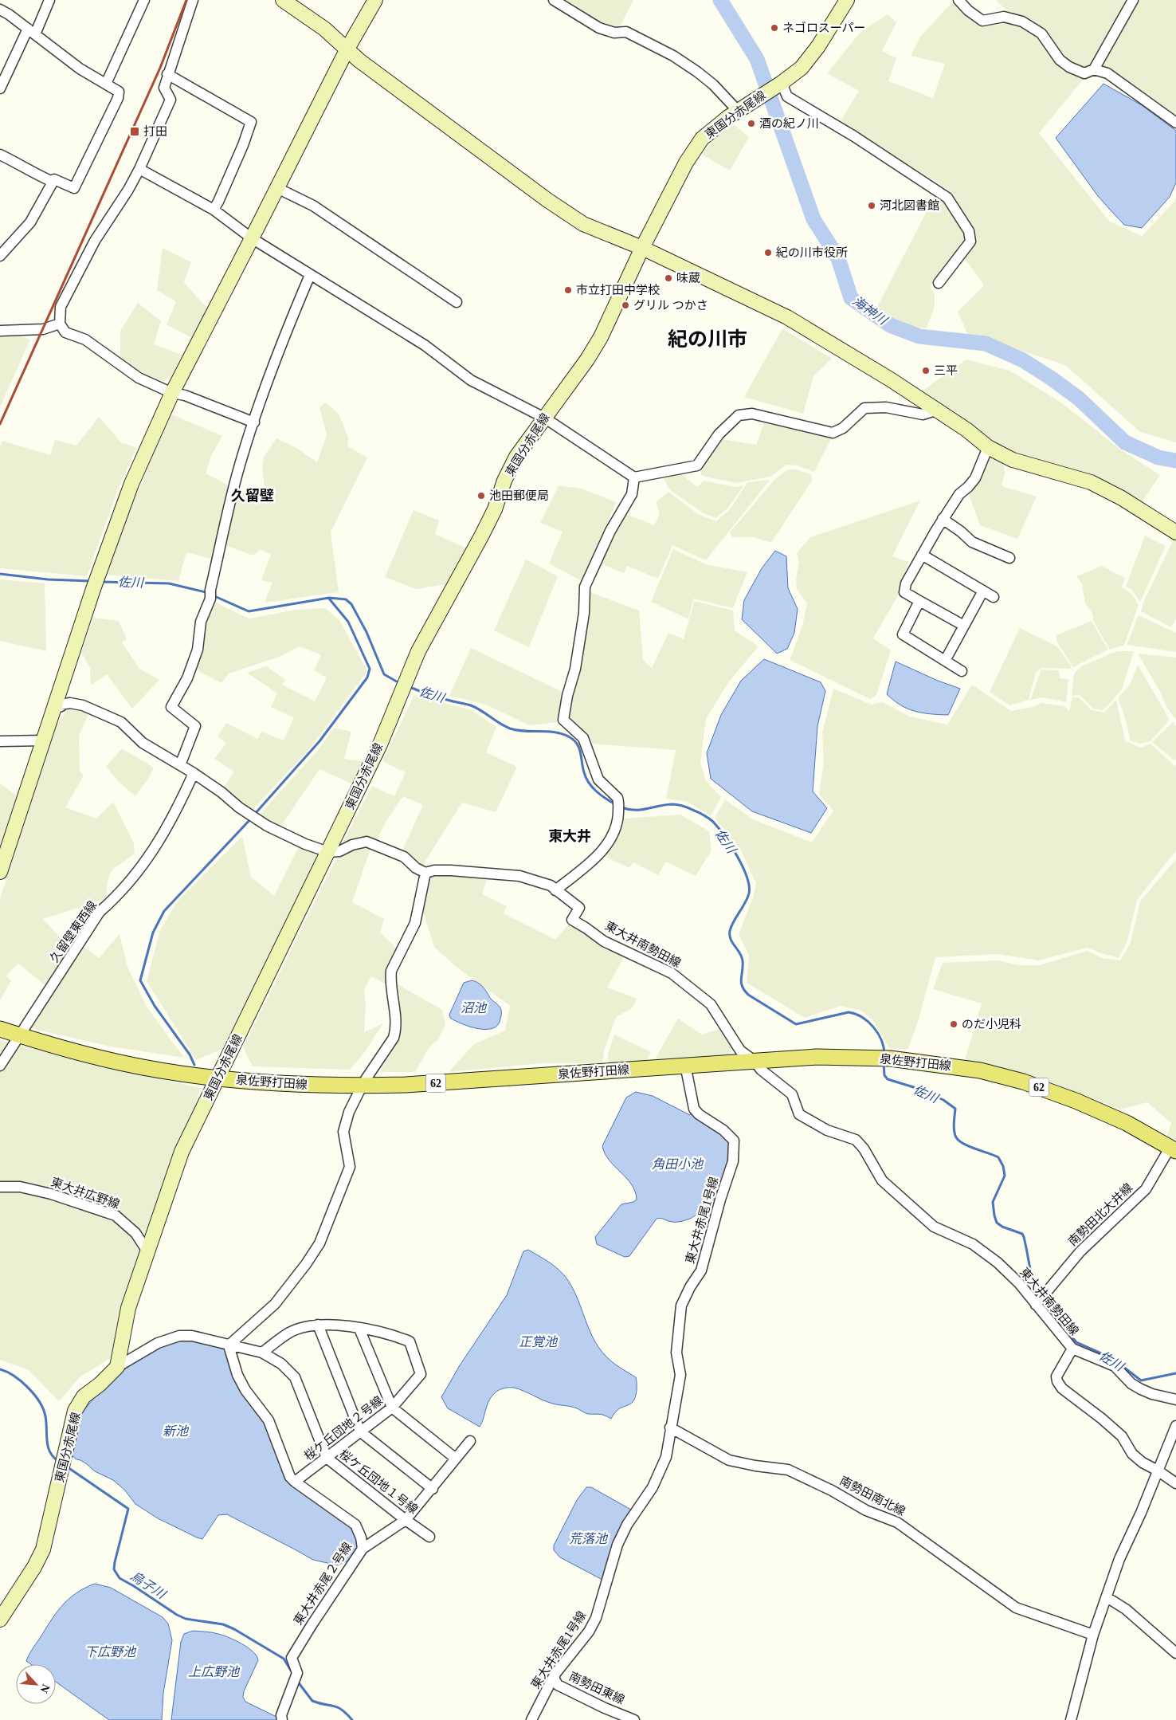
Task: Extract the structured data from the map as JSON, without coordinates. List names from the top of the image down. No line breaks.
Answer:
{"streets":{"main road":["泉佐野打田線","62"],"street":["東国分赤尾線","久留壁東西線","東大井南勢田線","東大井広野線","南勢田北大井線","東大井赤尾1号線","桜ケ丘団地２号線","桜ケ丘団地１号線","南勢田南北線","東大井赤尾２号線","南勢田東線"]},"crossings":[["東国分赤尾線","泉佐野打田線"],["東国分赤尾線","東大井広野線"],["東国分赤尾線","桜ケ丘団地１号線"],["久留壁東西線","泉佐野打田線"],["東大井南勢田線","泉佐野打田線"],["東大井南勢田線","南勢田北大井線"],["泉佐野打田線","南勢田北大井線"],["泉佐野打田線","東大井赤尾1号線"],["東大井赤尾1号線","南勢田南北線"],["東大井赤尾1号線","南勢田東線"],["桜ケ丘団地２号線","桜ケ丘団地１号線"],["桜ケ丘団地２号線","東大井赤尾２号線"],["桜ケ丘団地１号線","東大井赤尾２号線"]],"districts":["紀の川市","久留壁","東大井"],"water":["海神川","佐川","沼池","角田小池","正覚池","新池","荒落池","烏子川","下広野池","上広野池"],"places":{"other":["ネゴロスーパー","酒の紀ノ川","河北図書館","紀の川市役所","味蔵","市立打田中学校","グリル つかさ","三平","池田郵便局","のだ小児科"],"transit":["打田"]},"north":"bottom right"}
